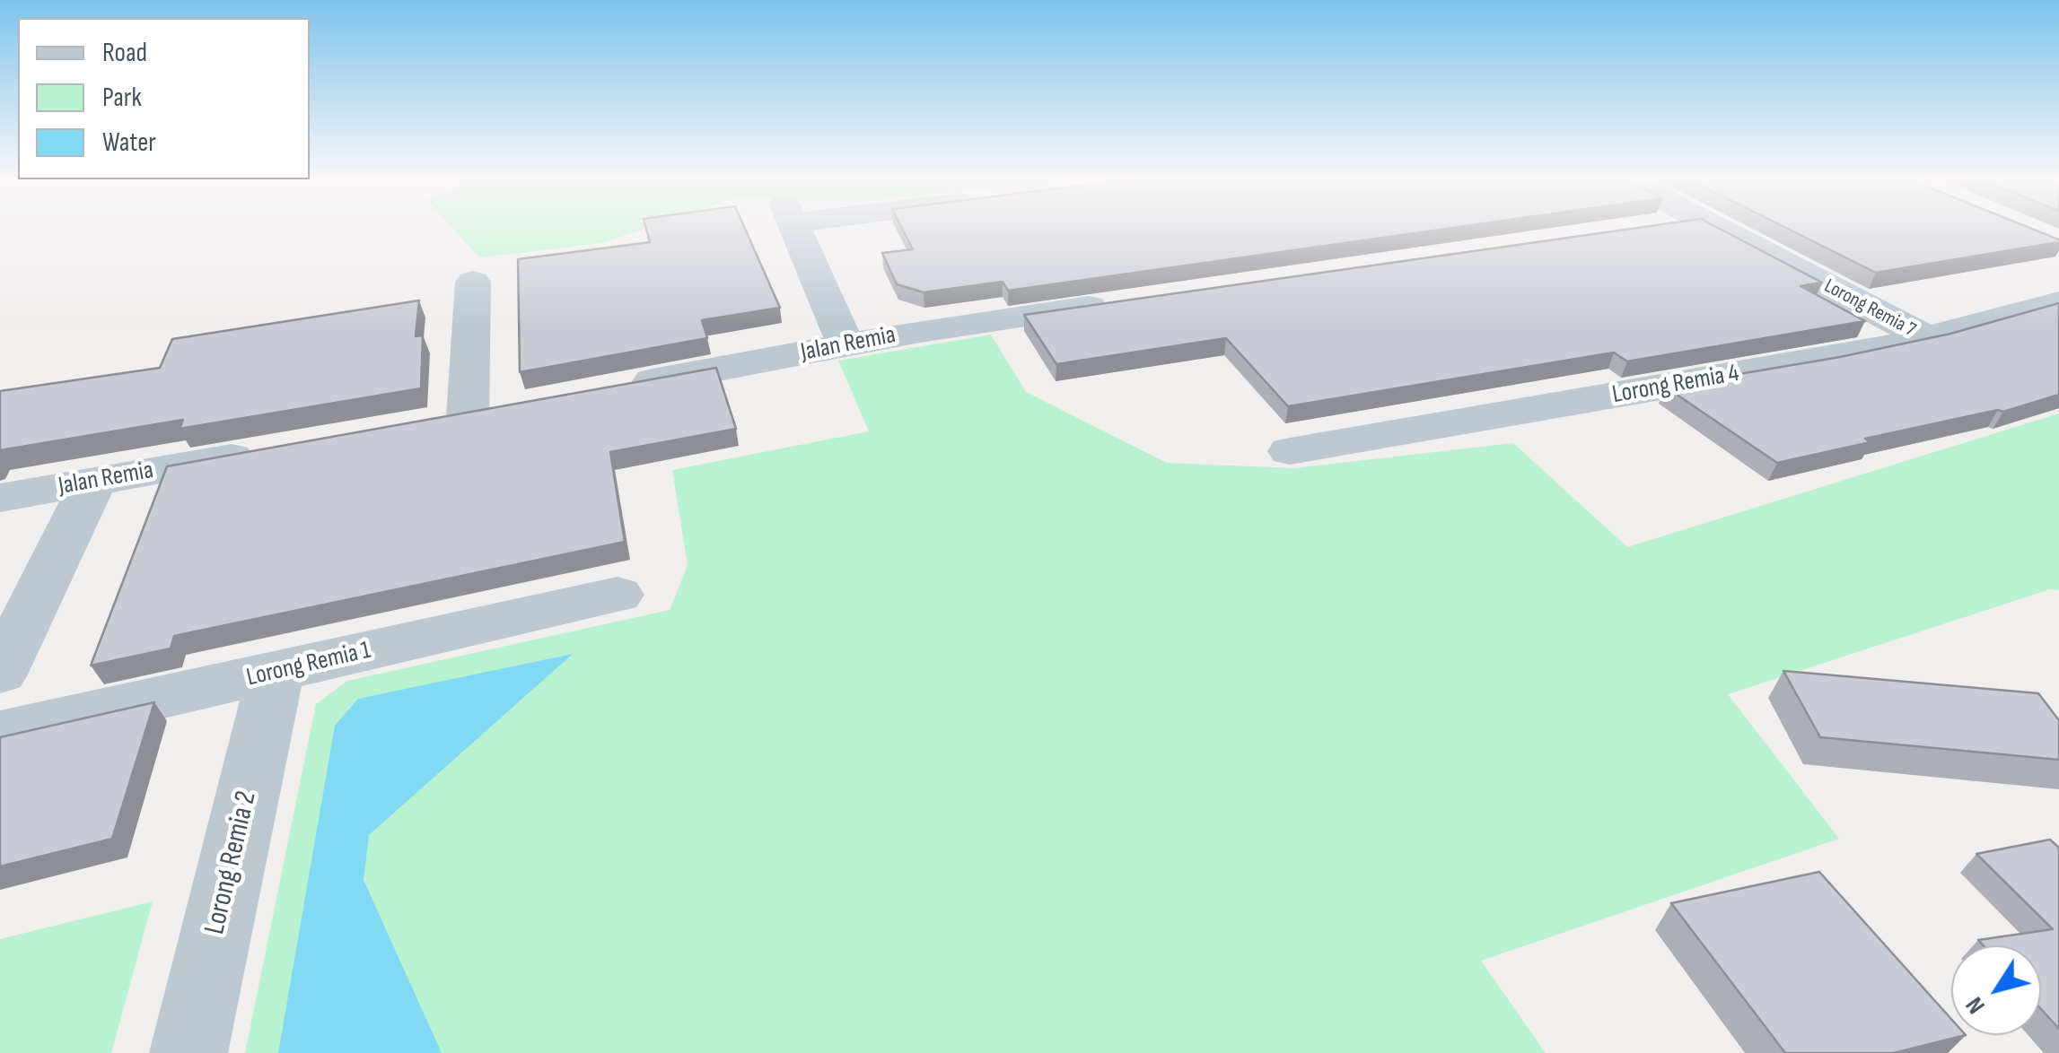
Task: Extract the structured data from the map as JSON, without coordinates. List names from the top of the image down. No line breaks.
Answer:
{"streets":{"street":["Lorong Remia 7","Jalan Remia","Lorong Remia 4","Lorong Remia 1","Lorong Remia 2"]},"crossings":[["Lorong Remia 7","Lorong Remia 4"],["Lorong Remia 1","Lorong Remia 2"]],"legend":["Road","Park","Water"],"north":"bottom left"}
